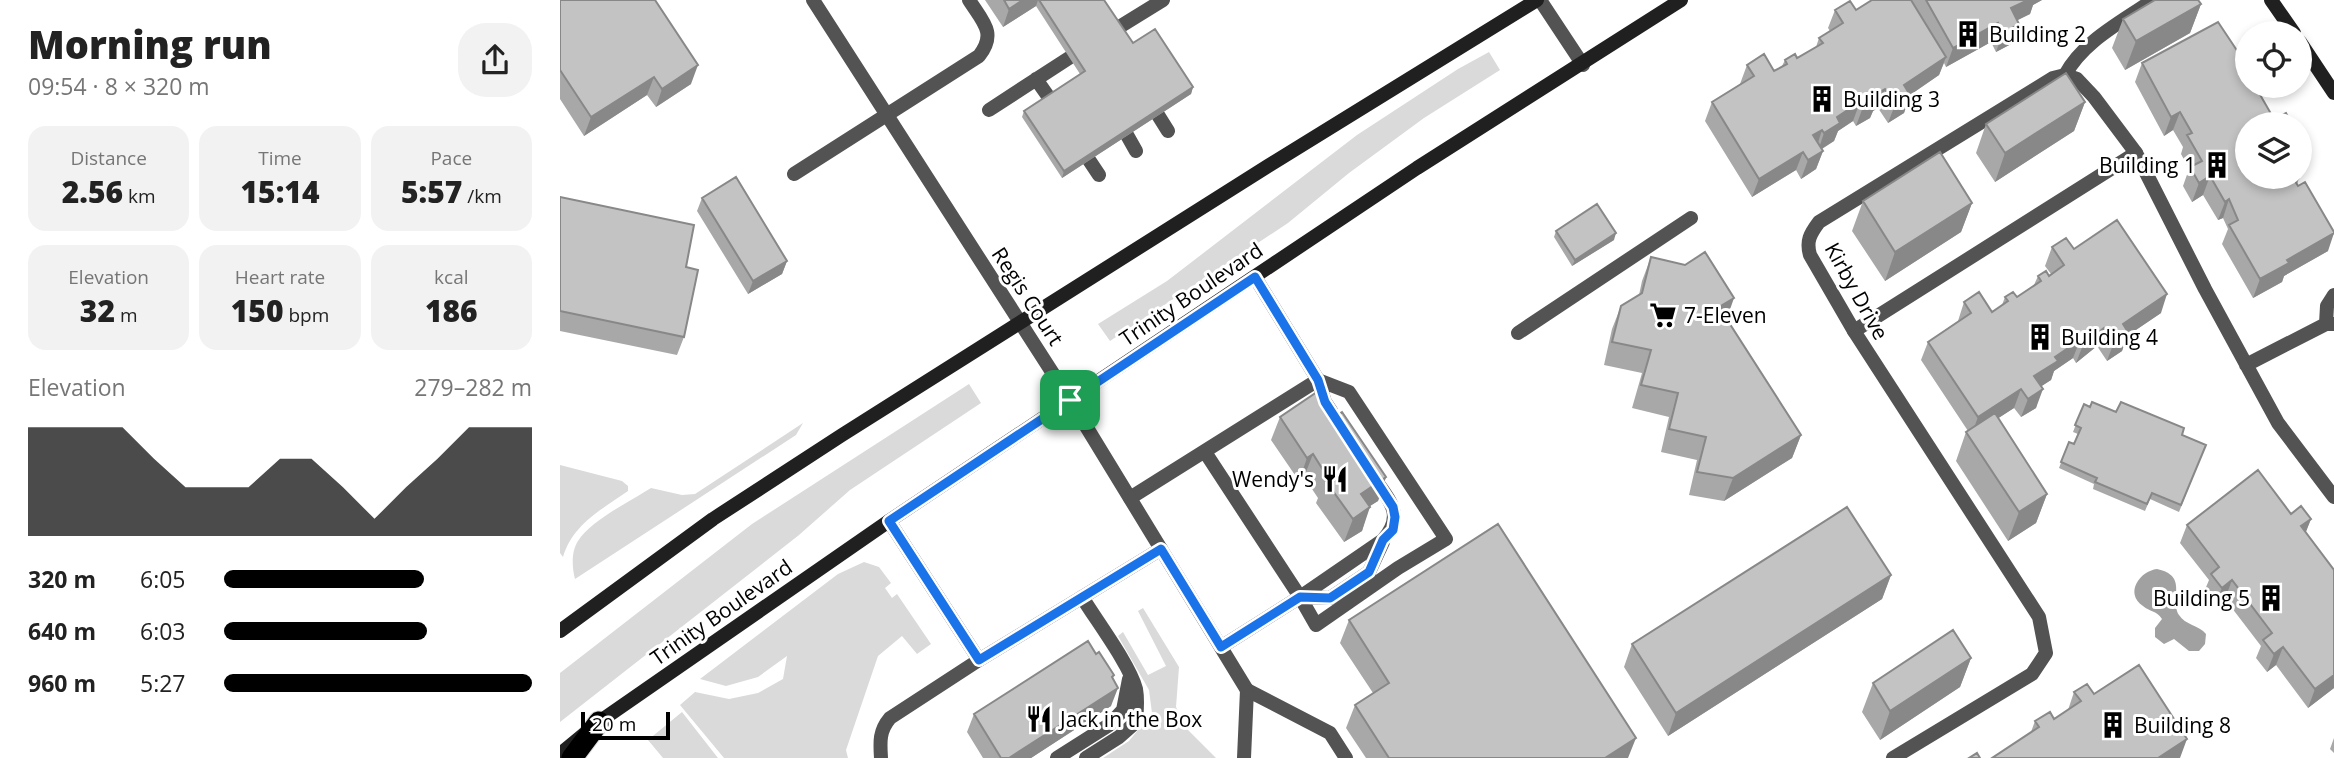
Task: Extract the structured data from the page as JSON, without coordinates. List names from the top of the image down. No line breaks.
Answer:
{"streets":{"main road":["Trinity Boulevard"],"street":["Kirby Drive","Regis Court"]},"crossings":[["Trinity Boulevard","Regis Court"]],"places":{"building":["Building 2","Building 3","Building 1","Building 4","Building 5","Building 8"],"supermarket":["7-Eleven"],"restaurant":["Wendy's","Jack in the Box"]},"scale_bar":"20 m","page":{"heading":["Morning run","09:54 · 8 × 320 m"],"stats":[["Distance","2.56 km"],["Time","15:14"],["Pace","5:57 /km"],["Elevation","32 m"],["Heart rate","150 bpm"],["kcal","186"]],"chart":["Elevation","279–282 m"],"list":[{"name":"320 m","note":"6:05"},{"name":"640 m","note":"6:03"},{"name":"960 m","note":"5:27"}],"scale":"20 m"}}
